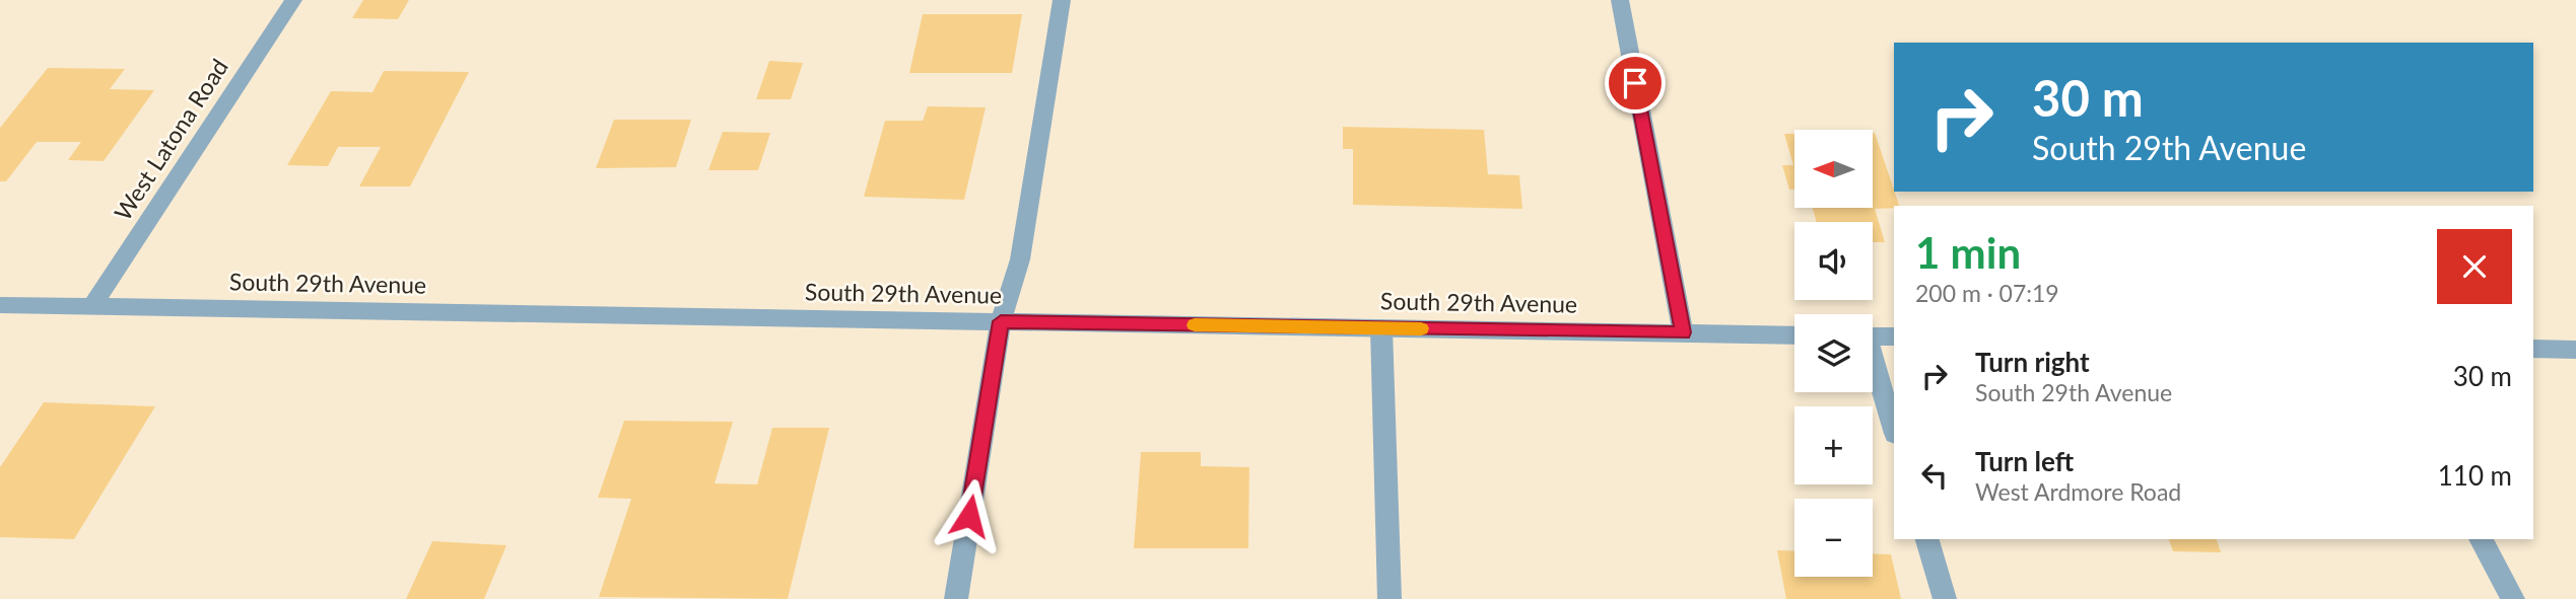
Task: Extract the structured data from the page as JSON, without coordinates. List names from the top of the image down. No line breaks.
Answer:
{"streets":{"street":["West Latona Road","South 29th Avenue"]},"crossings":[["West Latona Road","South 29th Avenue"]],"north":"left","page":{"turn":["30 m","South 29th Avenue"],"map_buttons":["+","−"],"heading":["1 min","200 m · 07:19"],"list":[{"name":"Turn right","note":"South 29th Avenue","value":"30 m"},{"name":"Turn left","note":"West Ardmore Road","value":"110 m"}]}}
